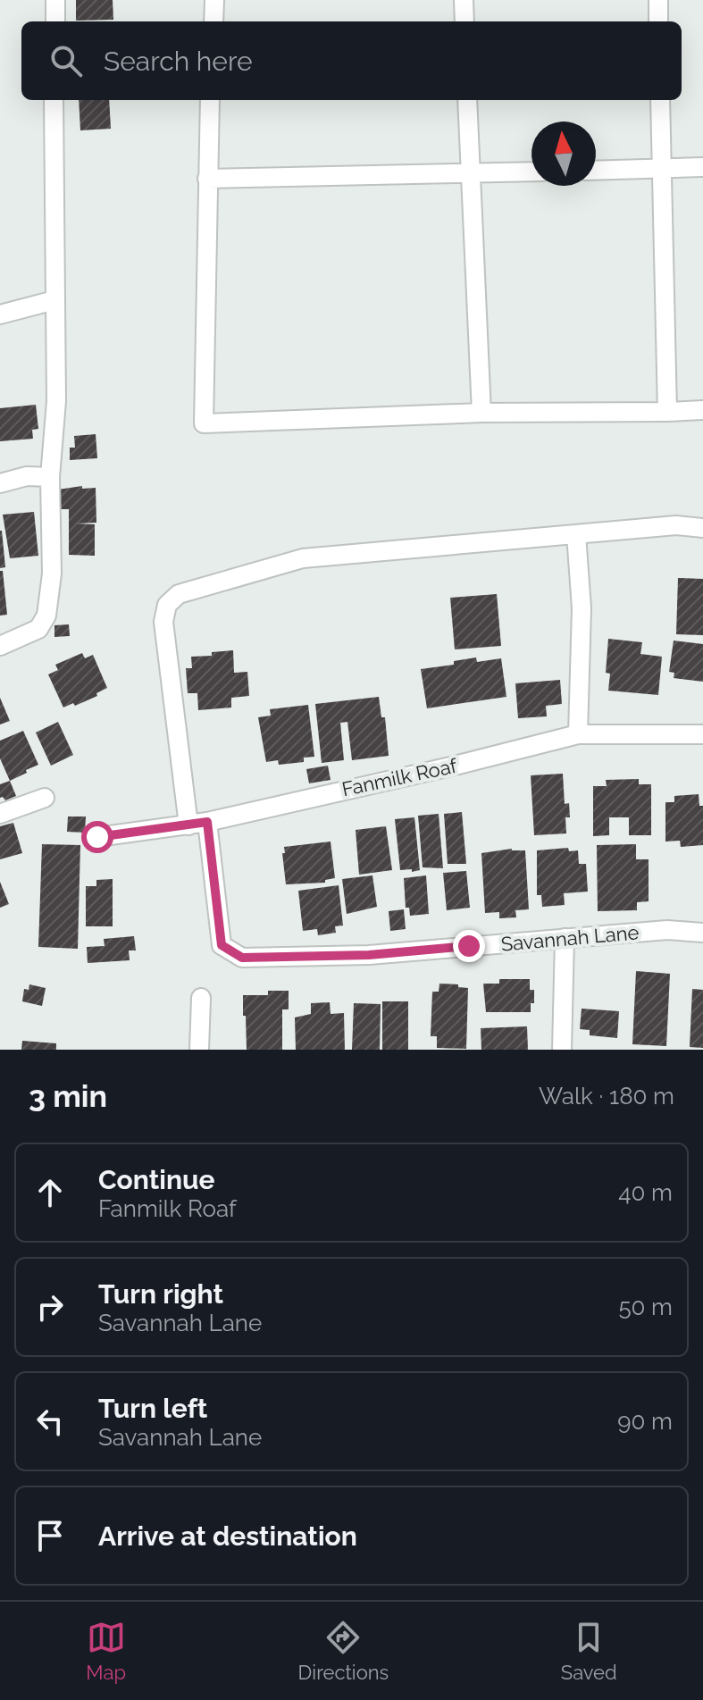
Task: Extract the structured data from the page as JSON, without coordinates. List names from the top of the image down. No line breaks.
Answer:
{"streets":{"street":["Fanmilk Roaf","Savannah Lane"]},"crossings":[["Fanmilk Roaf","Savannah Lane"]],"north":"top","page":{"search":"Search here","heading":["3 min","Walk · 180 m"],"list":[["Continue","Fanmilk Roaf","40 m"],["Turn right","Savannah Lane","50 m"],["Turn left","Savannah Lane","90 m"],"Arrive at destination"],"nav":["Map","Directions","Saved"]}}
